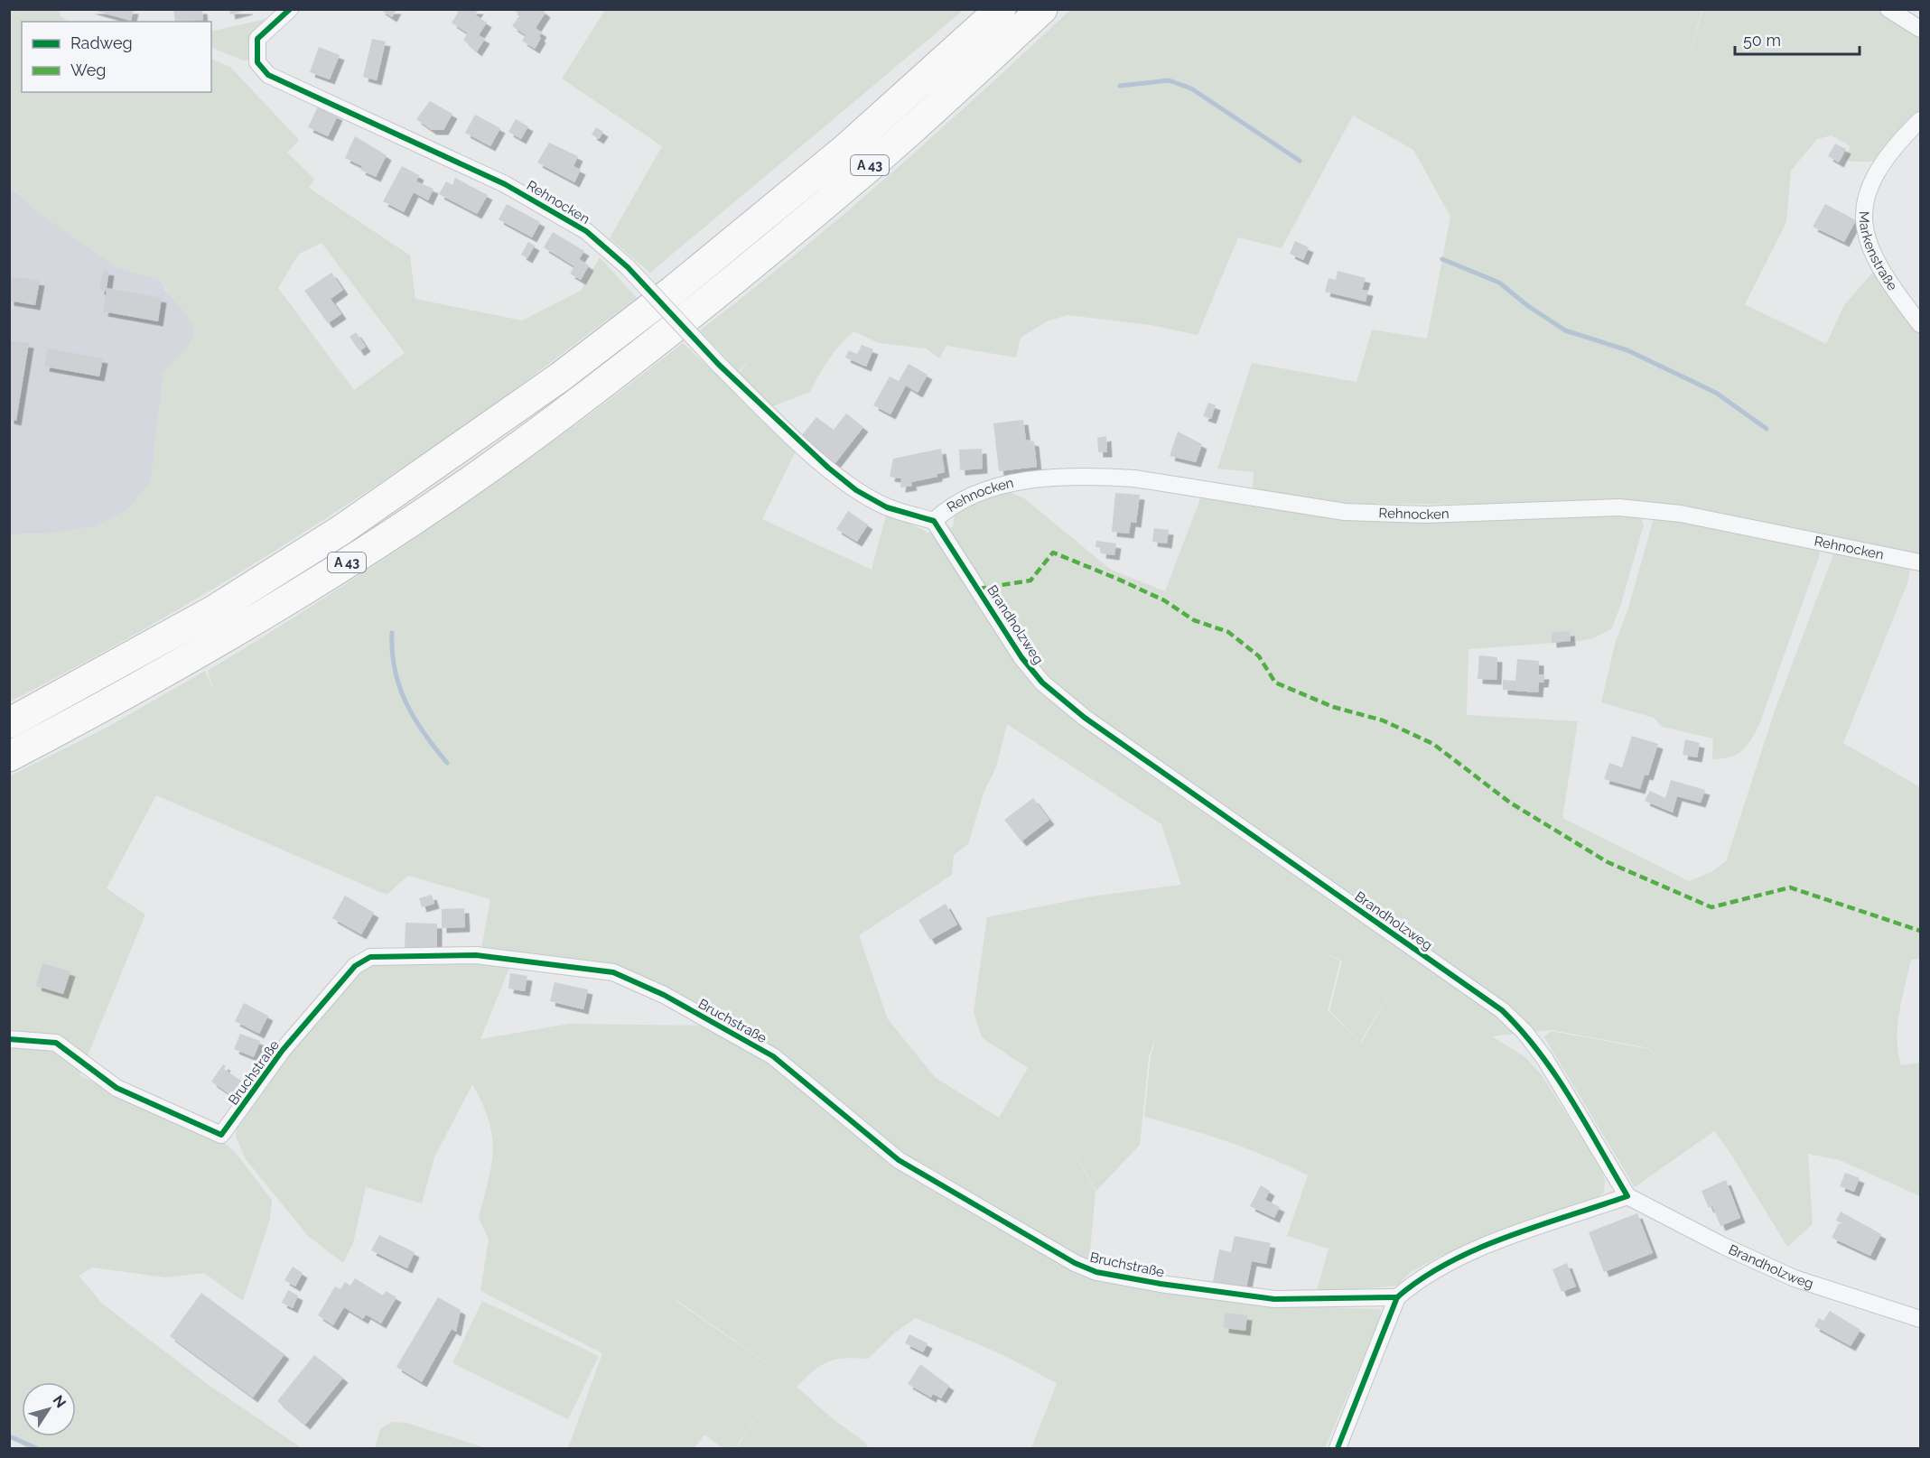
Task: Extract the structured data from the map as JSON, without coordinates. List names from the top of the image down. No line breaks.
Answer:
{"streets":{"highway":["A 43"],"street":["Rehnocken","Markenstraße","Brandholzweg","Bruchstraße"]},"crossings":[["Rehnocken","Brandholzweg"]],"legend":["Radweg","Weg"],"scale_bar":"50 m","north":"top right"}
